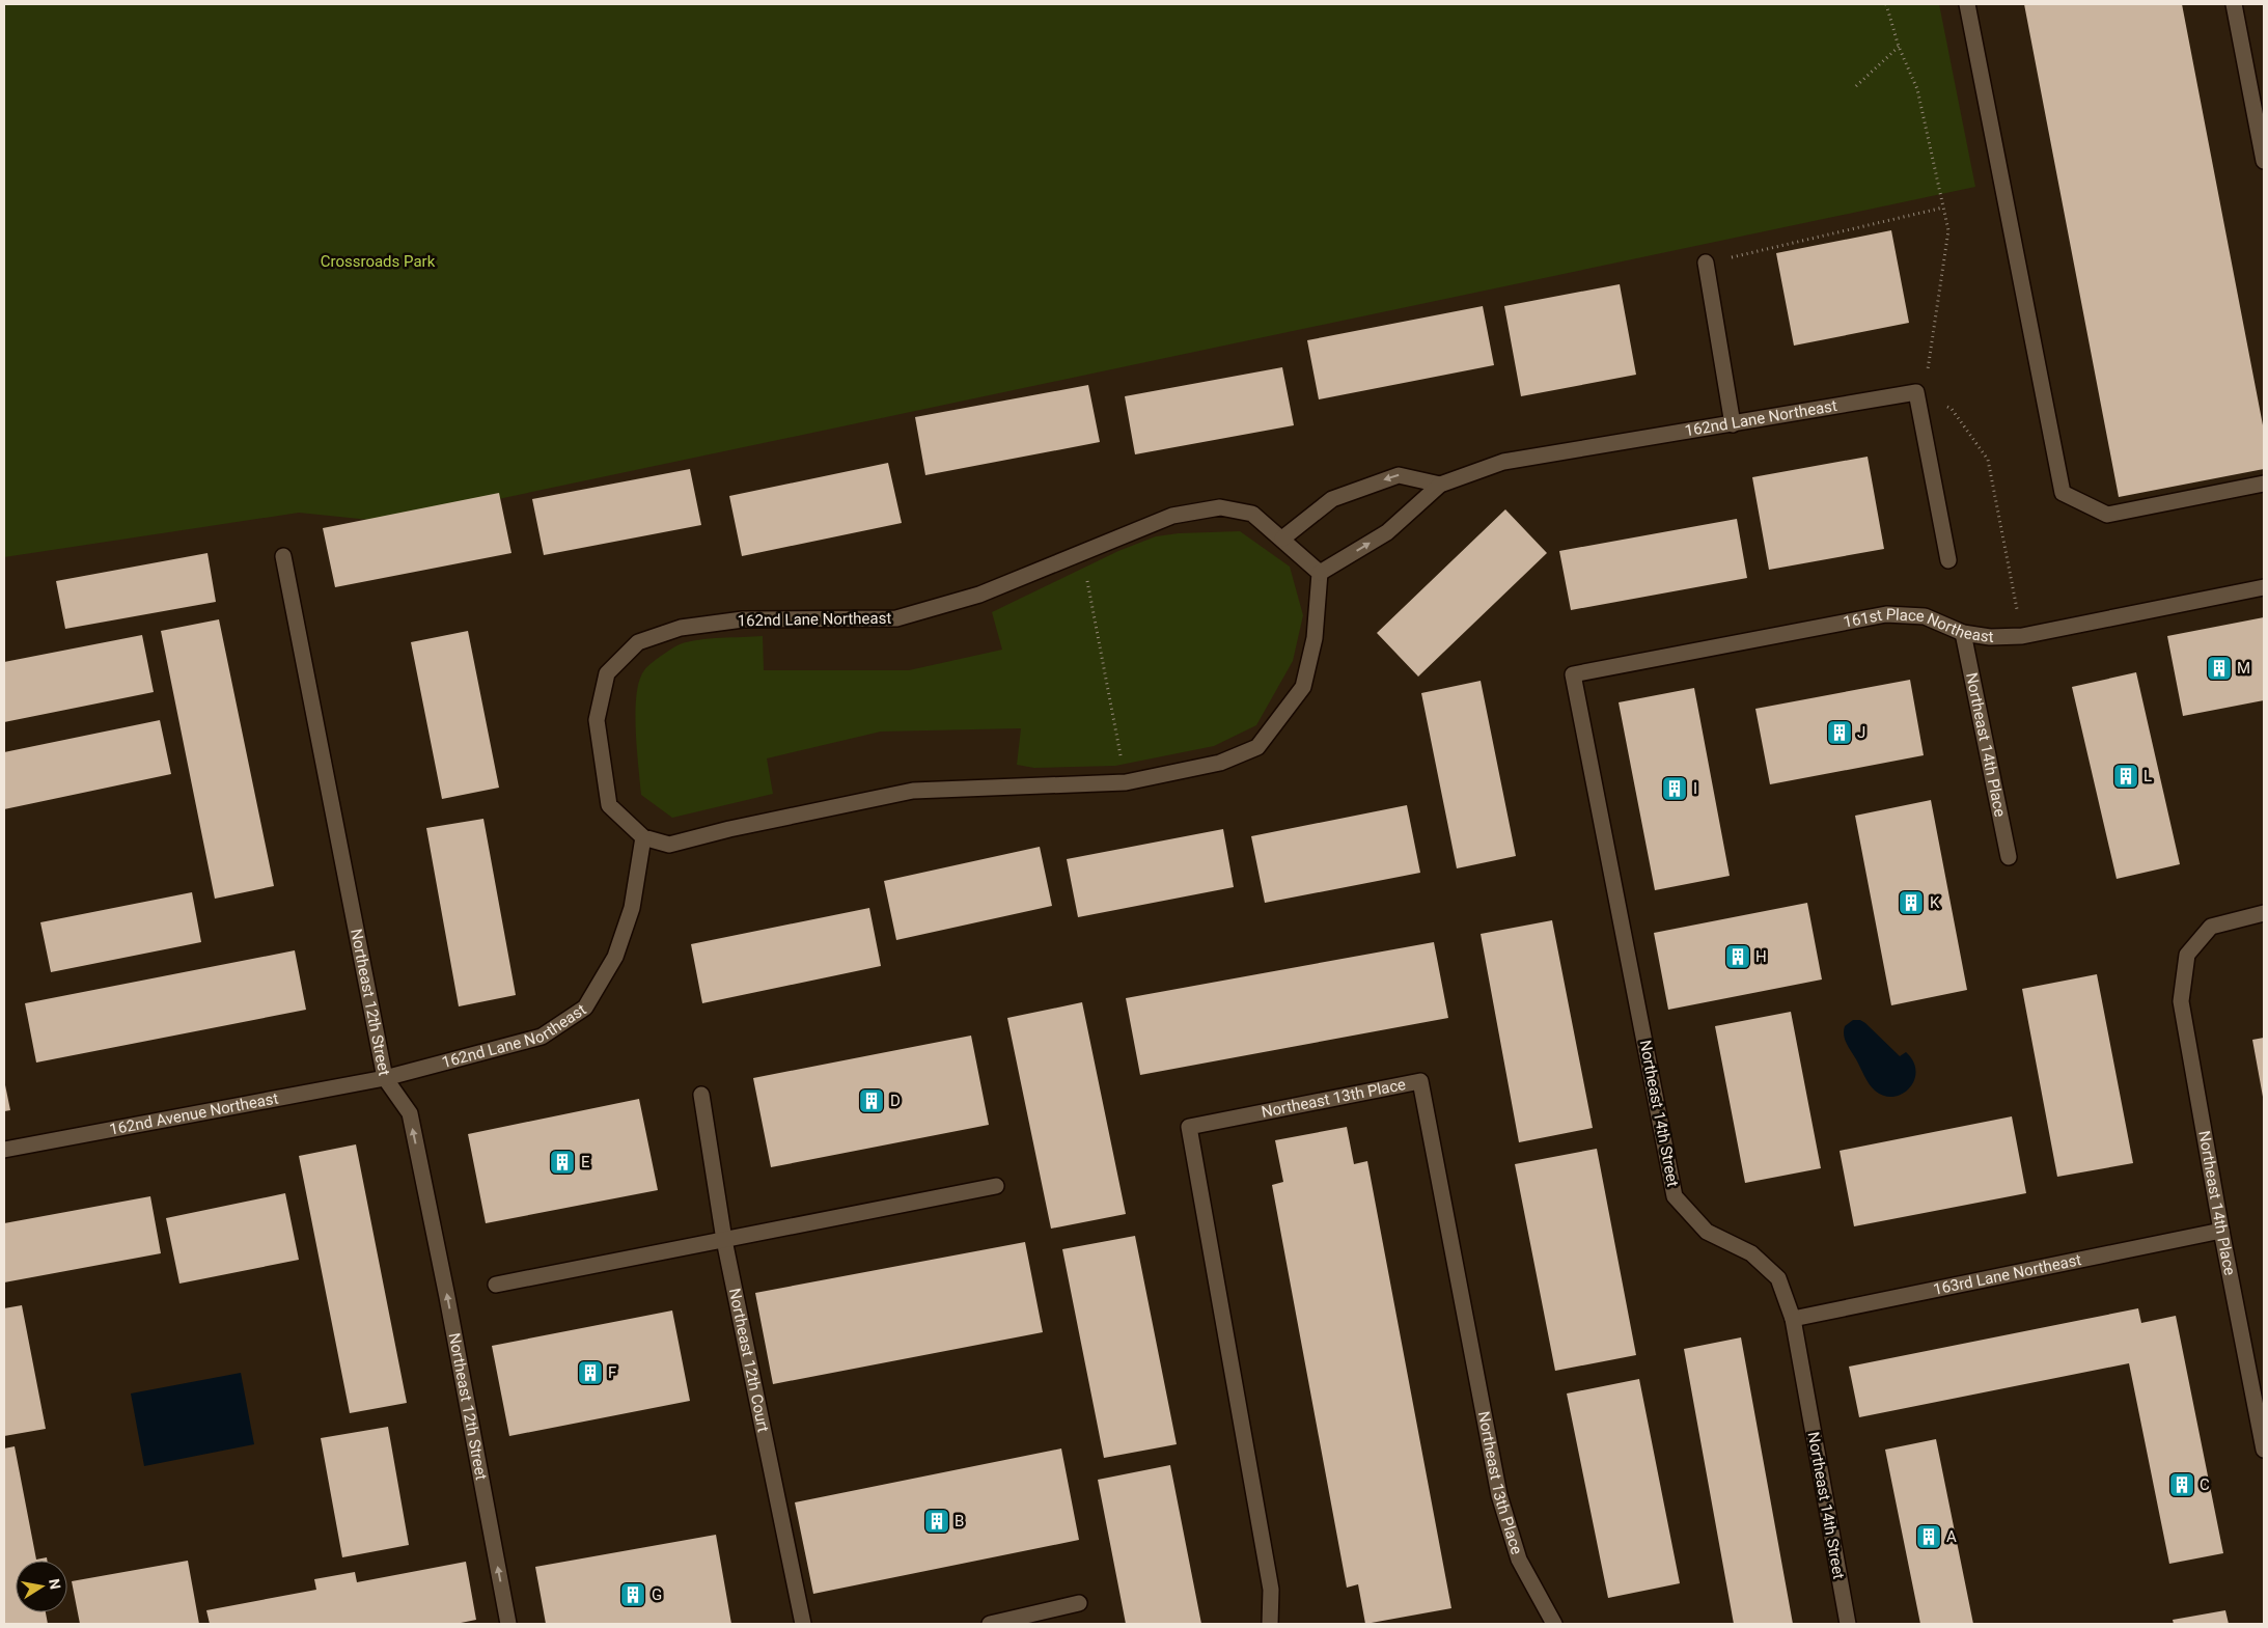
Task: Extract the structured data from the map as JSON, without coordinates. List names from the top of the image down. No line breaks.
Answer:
{"streets":{"street":["162nd Lane Northeast","161st Place Northeast","Northeast 14th Place","Northeast 12th Street","Northeast 13th Place","Northeast 14th Street","162nd Avenue Northeast","163rd Lane Northeast","Northeast 12th Court"]},"crossings":[["162nd Lane Northeast","Northeast 12th Street"],["162nd Lane Northeast","162nd Avenue Northeast"],["161st Place Northeast","Northeast 14th Place"],["161st Place Northeast","Northeast 14th Street"],["Northeast 14th Place","163rd Lane Northeast"],["Northeast 12th Street","162nd Avenue Northeast"],["Northeast 14th Street","163rd Lane Northeast"]],"one_way":["Northeast 12th Street"],"parks":["Crossroads Park"],"places":{"building":["M","J","L","I","K","H","D","E","F","C","B","A","G"]},"north":"right"}
